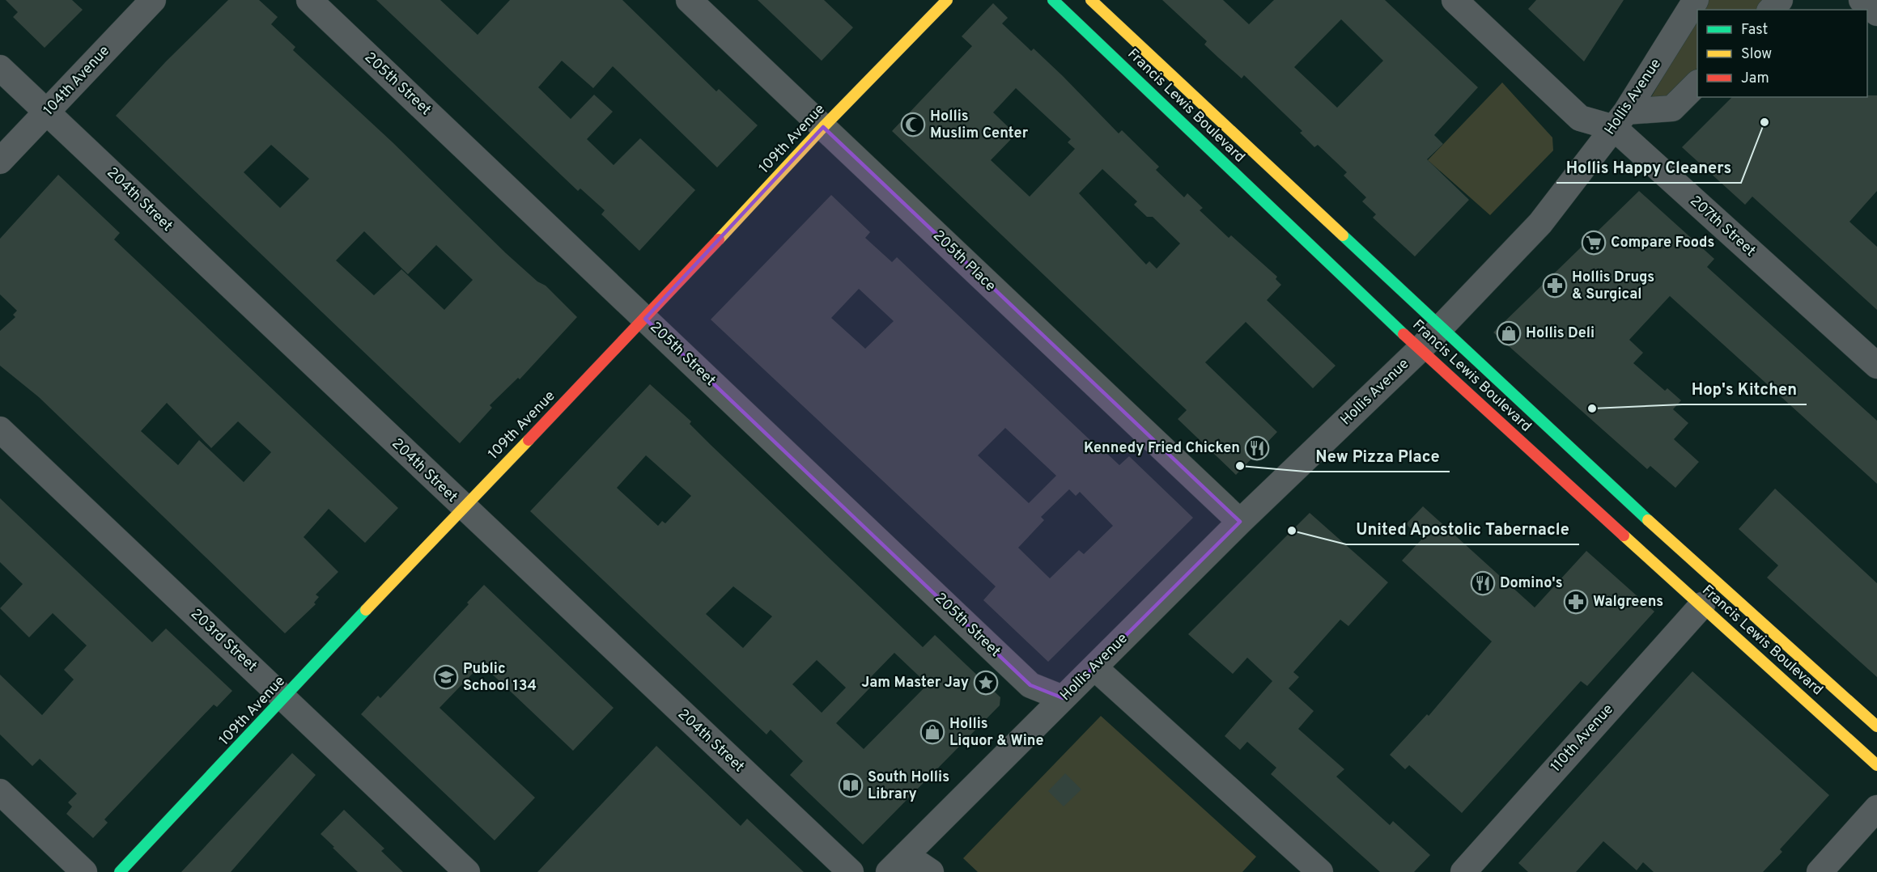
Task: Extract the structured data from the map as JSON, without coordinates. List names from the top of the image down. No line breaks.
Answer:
{"streets":{"main road":["Francis Lewis Boulevard","109th Avenue"],"street":["104th Avenue","205th Street","Hollis Avenue","204th Street","207th Street","205th Place","203rd Street","110th Avenue"]},"crossings":[["104th Avenue","204th Street"],["205th Street","Hollis Avenue"],["205th Street","109th Avenue"],["Hollis Avenue","Francis Lewis Boulevard"],["Hollis Avenue","207th Street"],["Hollis Avenue","205th Place"],["Francis Lewis Boulevard","110th Avenue"],["109th Avenue","204th Street"],["109th Avenue","205th Place"],["109th Avenue","203rd Street"]],"places":{"other":["Hollis Happy Cleaners","Hop's Kitchen","New Pizza Place","United Apostolic Tabernacle"],"mosque":["Hollis Muslim Center"],"supermarket":["Compare Foods"],"pharmacy":["Hollis Drugs & Surgical","Walgreens"],"shop":["Hollis Deli","Hollis Liquor & Wine"],"restaurant":["Kennedy Fried Chicken","Domino's"],"school or university":["Public School 134"],"place":["Jam Master Jay"],"library":["South Hollis Library"]},"legend":["Fast","Slow","Jam"]}
